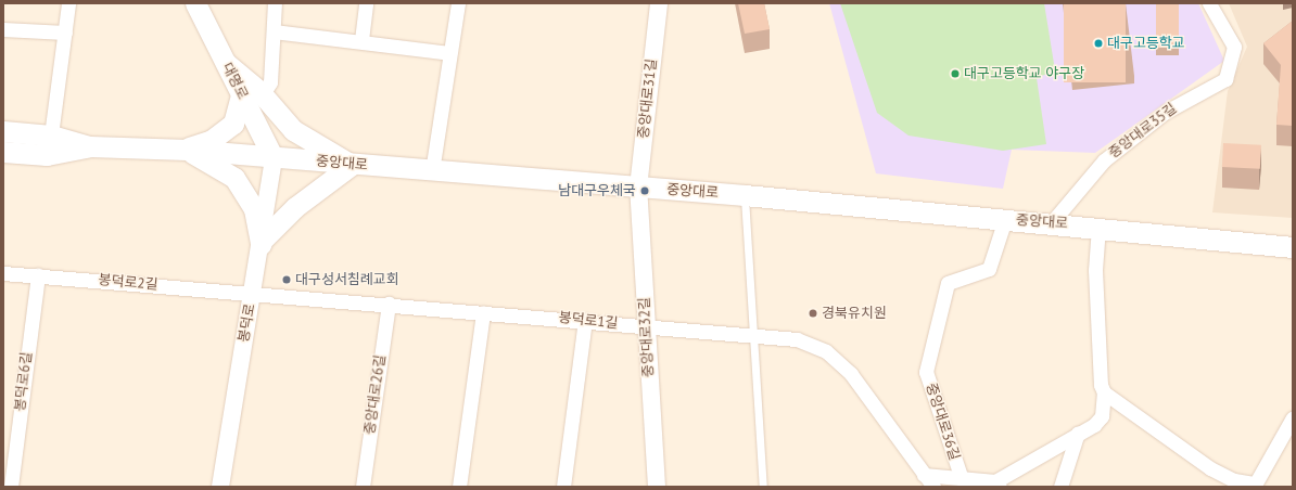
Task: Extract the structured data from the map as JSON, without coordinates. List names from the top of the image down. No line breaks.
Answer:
{"streets":{"main road":["대명로","중앙대로"],"street":["중앙대로31길","중앙대로35길","봉덕로2길","봉덕로1길","봉덕로","중앙대로32길","봉덕로6길","중앙대로26길","중앙대로36길"]},"crossings":[["대명로","중앙대로"],["대명로","봉덕로"],["중앙대로31길","중앙대로"],["중앙대로31길","중앙대로32길"],["중앙대로35길","중앙대로"],["중앙대로","봉덕로"],["중앙대로","중앙대로32길"],["중앙대로","중앙대로36길"],["봉덕로2길","봉덕로1길"],["봉덕로2길","봉덕로"],["봉덕로2길","봉덕로6길"],["봉덕로1길","봉덕로"],["봉덕로1길","중앙대로32길"],["봉덕로1길","중앙대로26길"]],"places":["대구고등학교","대구고등학교 야구장","남대구우체국","대구성서침례교회","경북유치원"]}
